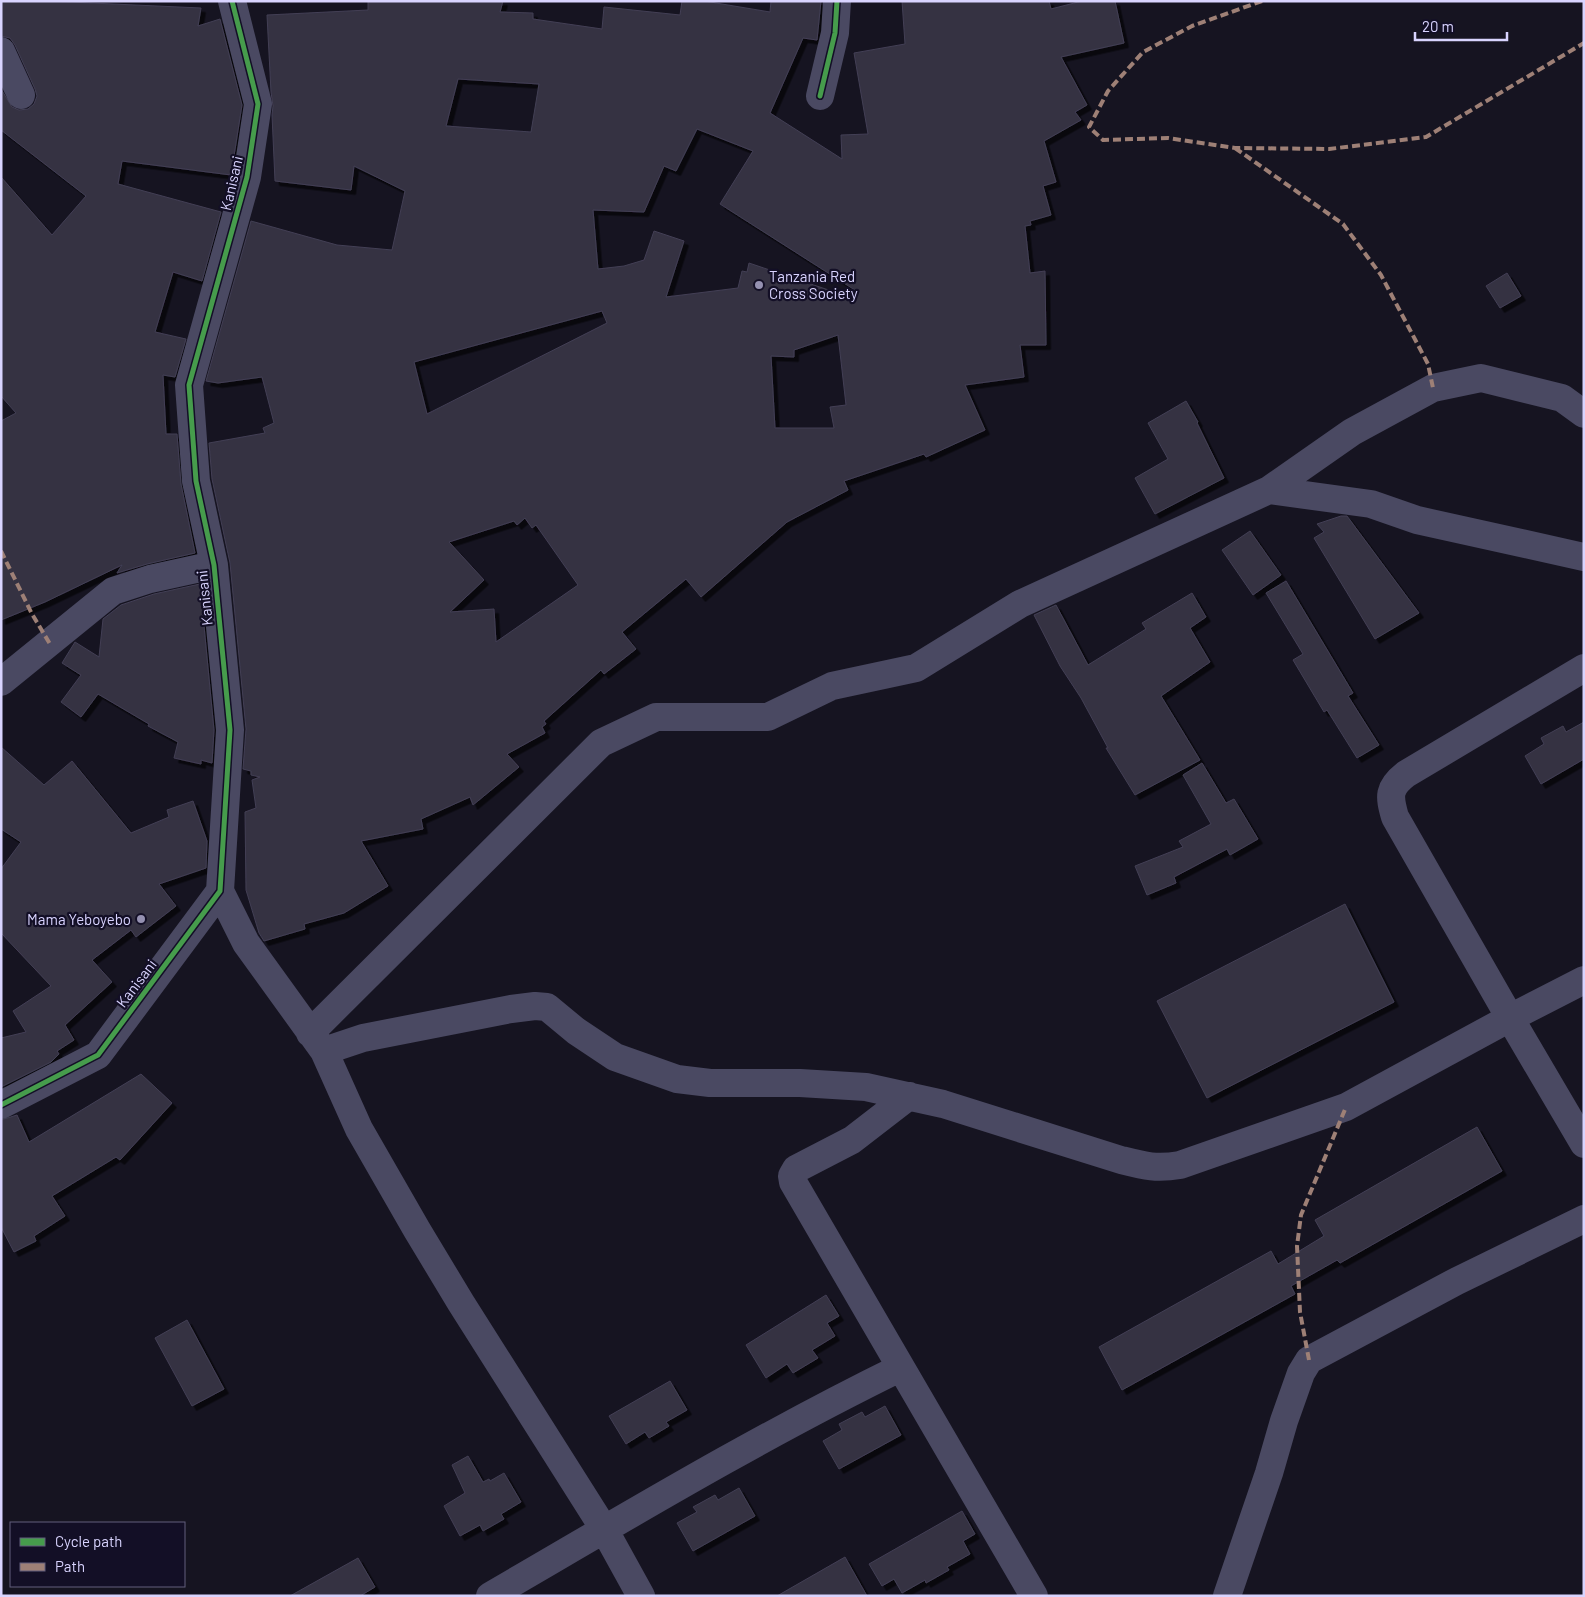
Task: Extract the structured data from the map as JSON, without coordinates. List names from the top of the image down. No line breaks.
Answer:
{"streets":{"street":["Kanisani"]},"places":["Tanzania Red Cross Society","Mama Yeboyebo"],"legend":["Cycle path","Path"],"scale_bar":"20 m"}
